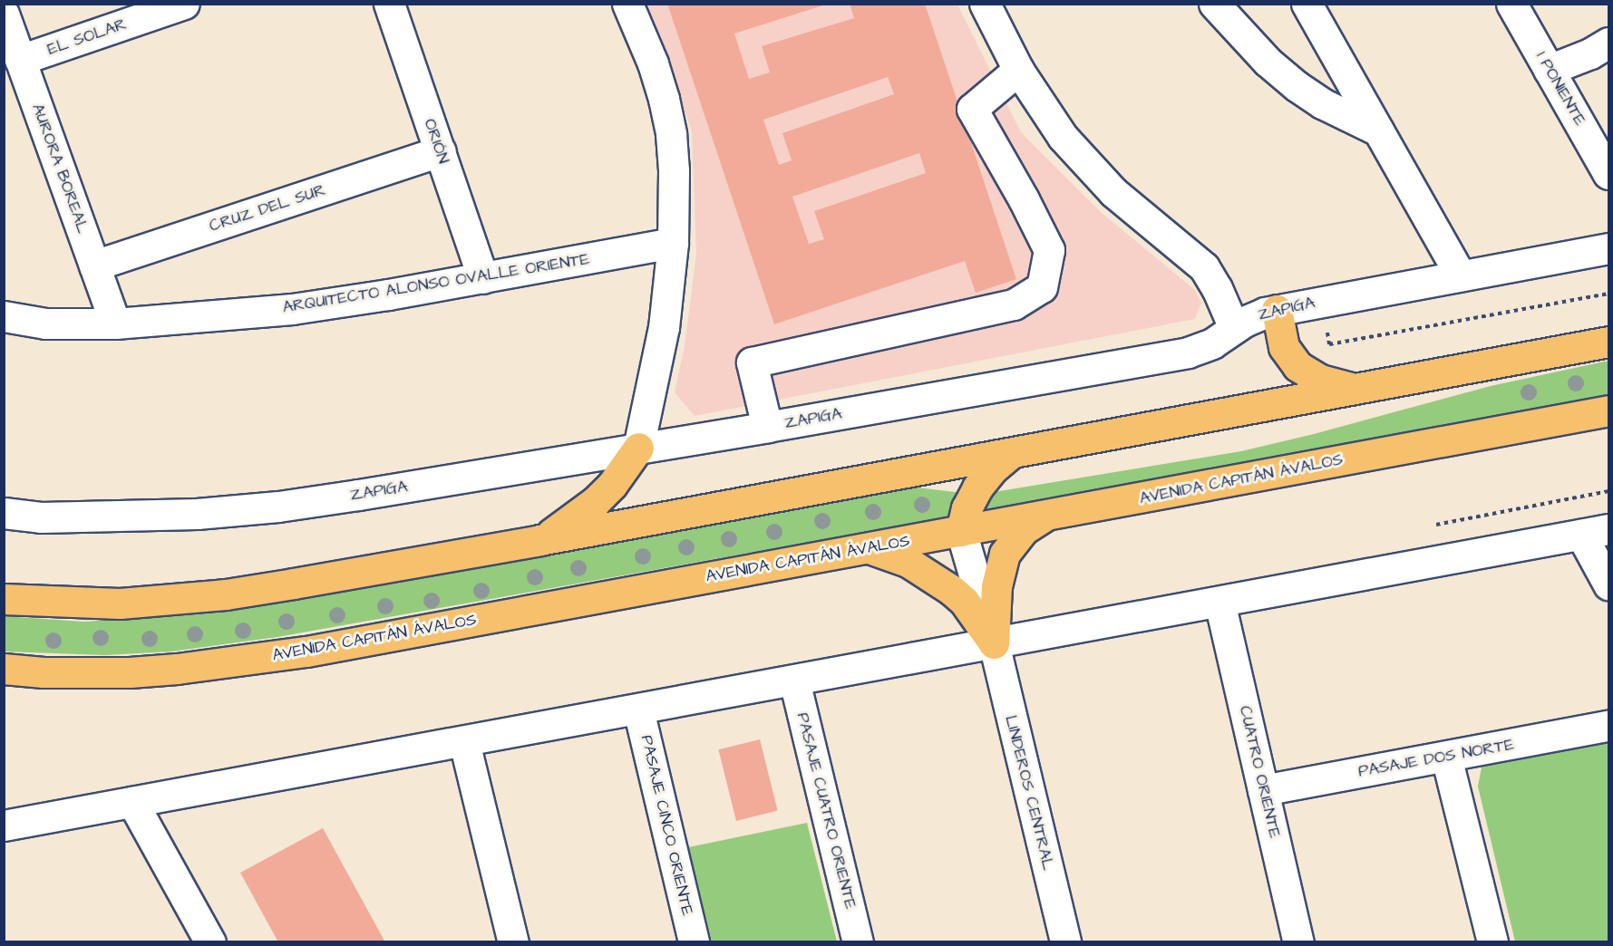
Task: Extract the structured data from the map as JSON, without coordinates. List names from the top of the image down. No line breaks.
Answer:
{"streets":{"highway":["AVENIDA CAPITÁN ÁVALOS"],"street":["EL SOLAR","1 PONIENTE","ORIÓN","AURORA BOREAL","CRUZ DEL SUR","ARQUITECTO ALONSO OVALLE ORIENTE","ZAPIGA","PASAJE DOS NORTE","CUATRO ORIENTE","LINDEROS CENTRAL","PASAJE CUATRO ORIENTE","PASAJE CINCO ORIENTE"]},"crossings":[["EL SOLAR","AURORA BOREAL"],["ORIÓN","CRUZ DEL SUR"],["ORIÓN","ARQUITECTO ALONSO OVALLE ORIENTE"],["AURORA BOREAL","CRUZ DEL SUR"],["AURORA BOREAL","ARQUITECTO ALONSO OVALLE ORIENTE"],["AVENIDA CAPITÁN ÁVALOS","LINDEROS CENTRAL"],["PASAJE DOS NORTE","CUATRO ORIENTE"]]}
